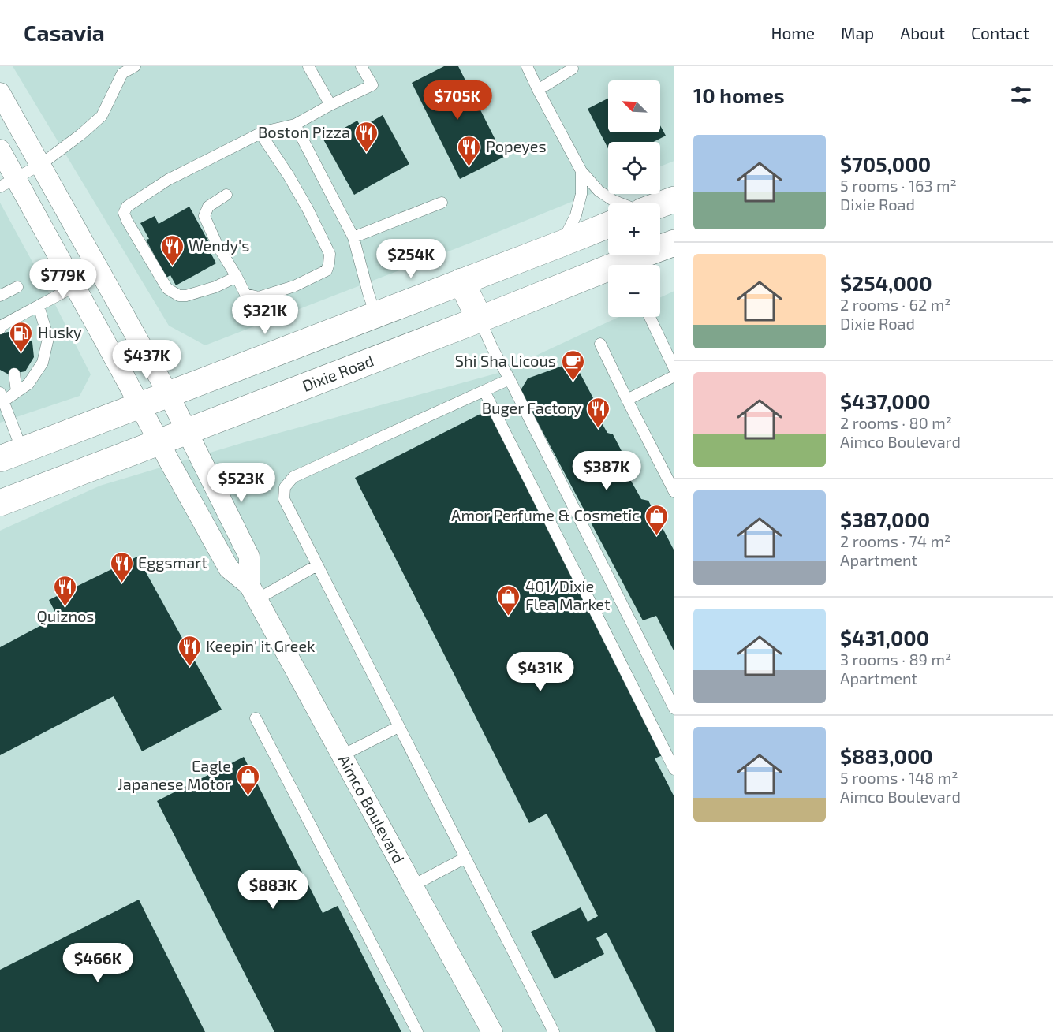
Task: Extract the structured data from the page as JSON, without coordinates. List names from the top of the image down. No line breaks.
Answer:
{"streets":{"main road":["Dixie Road"],"street":["Aimco Boulevard"]},"crossings":[["Dixie Road","Aimco Boulevard"]],"places":{"restaurant":["Boston Pizza","Popeyes","Wendy's","Buger Factory","Eggsmart","Quiznos","Keepin' it Greek"],"fuel station":["Husky"],"cafe":["Shi Sha Licous"],"shop":["Amor Perfume & Cosmetic","401/Dixie Flea Market","Eagle Japanese Motor"]},"north":"top left","page":{"header":"Casavia","nav":["Home","Map","About","Contact"],"heading":"10 homes","map_buttons":["+","−"],"price":["$705K","$254K","$779K","$321K","$437K","$387K","$523K","$431K","$883K","$466K"],"list":[{"name":"$705,000","note":"5 rooms · 163 m² · Dixie Road"},{"name":"$254,000","note":"2 rooms · 62 m² · Dixie Road"},{"name":"$437,000","note":"2 rooms · 80 m² · Aimco Boulevard"},{"name":"$387,000","note":"2 rooms · 74 m² · Apartment"},{"name":"$431,000","note":"3 rooms · 89 m² · Apartment"},{"name":"$883,000","note":"5 rooms · 148 m² · Aimco Boulevard"}]}}
